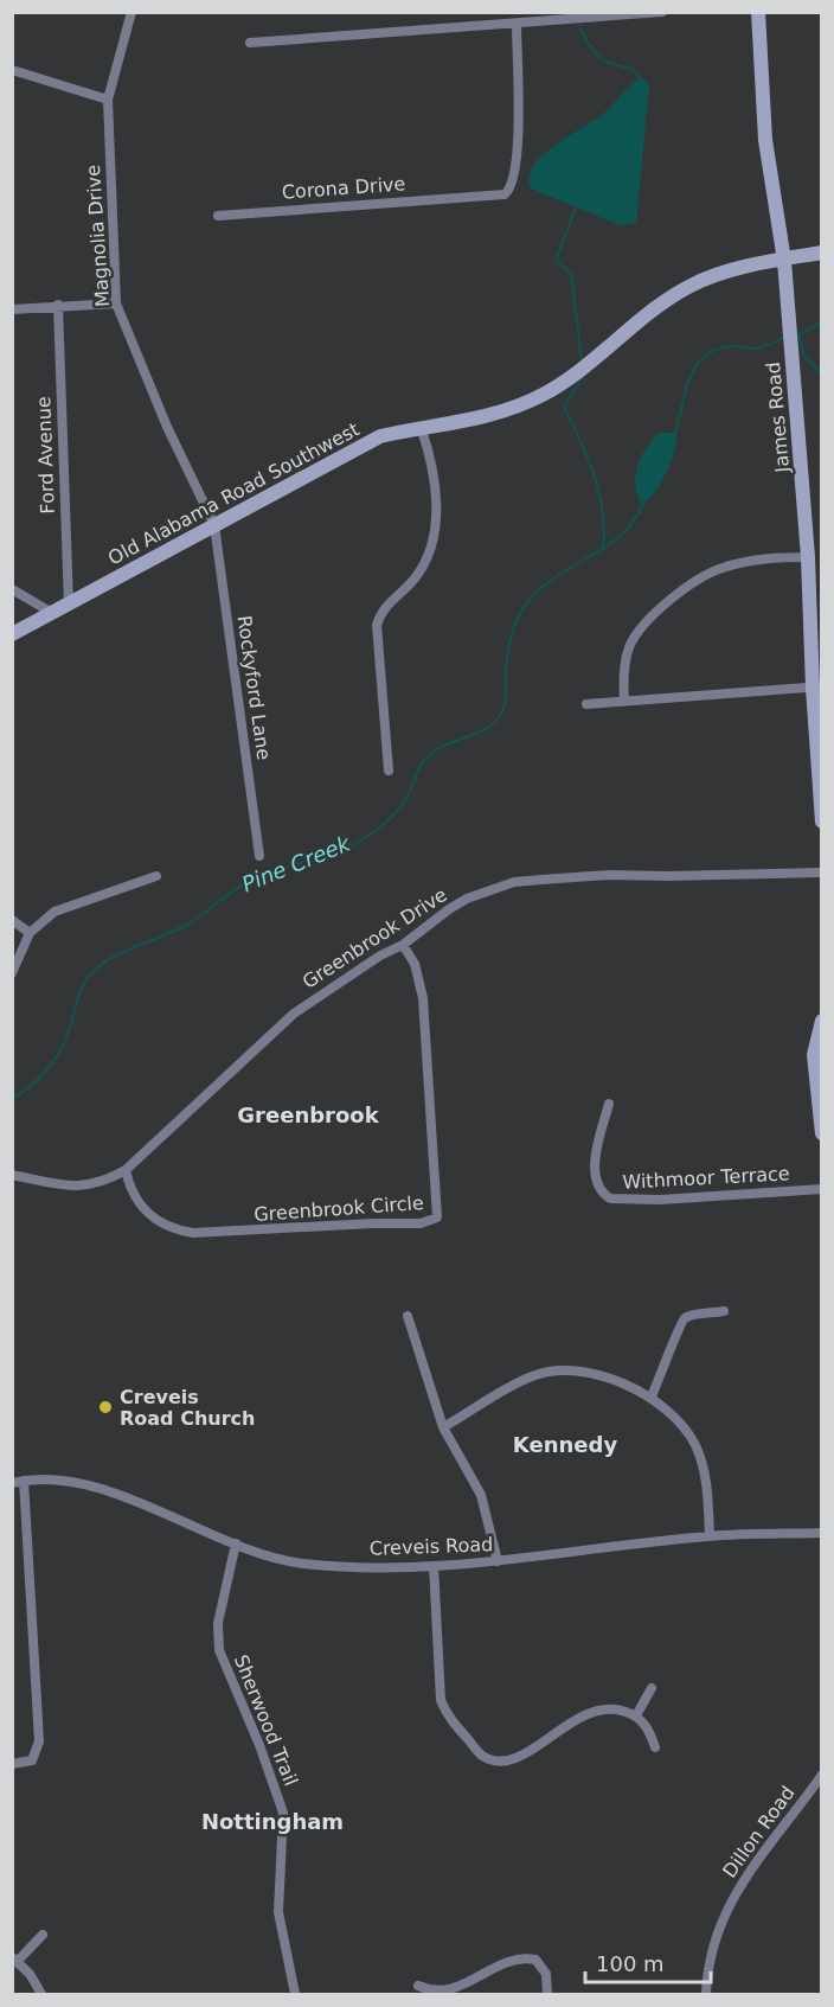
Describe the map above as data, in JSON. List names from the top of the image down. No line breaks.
{"streets":{"street":["Corona Drive","Magnolia Drive","James Road","Ford Avenue","Old Alabama Road Southwest","Rockyford Lane","Greenbrook Drive","Withmoor Terrace","Greenbrook Circle","Creveis Road","Sherwood Trail","Dillon Road"]},"crossings":[["Magnolia Drive","Old Alabama Road Southwest"],["Magnolia Drive","Rockyford Lane"],["James Road","Old Alabama Road Southwest"],["Ford Avenue","Old Alabama Road Southwest"],["Old Alabama Road Southwest","Rockyford Lane"],["Greenbrook Drive","Greenbrook Circle"],["Creveis Road","Sherwood Trail"]],"districts":["Greenbrook","Kennedy","Nottingham"],"water":["Pine Creek"],"places":["Creveis Road Church"],"scale_bar":"100 m"}
